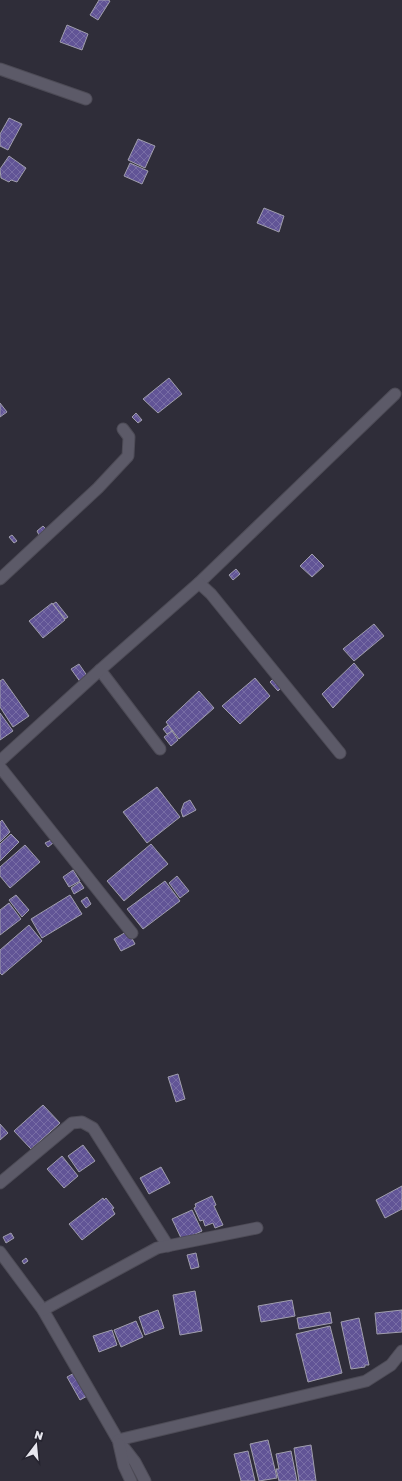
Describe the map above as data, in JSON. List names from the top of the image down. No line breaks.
{"north":"top"}
